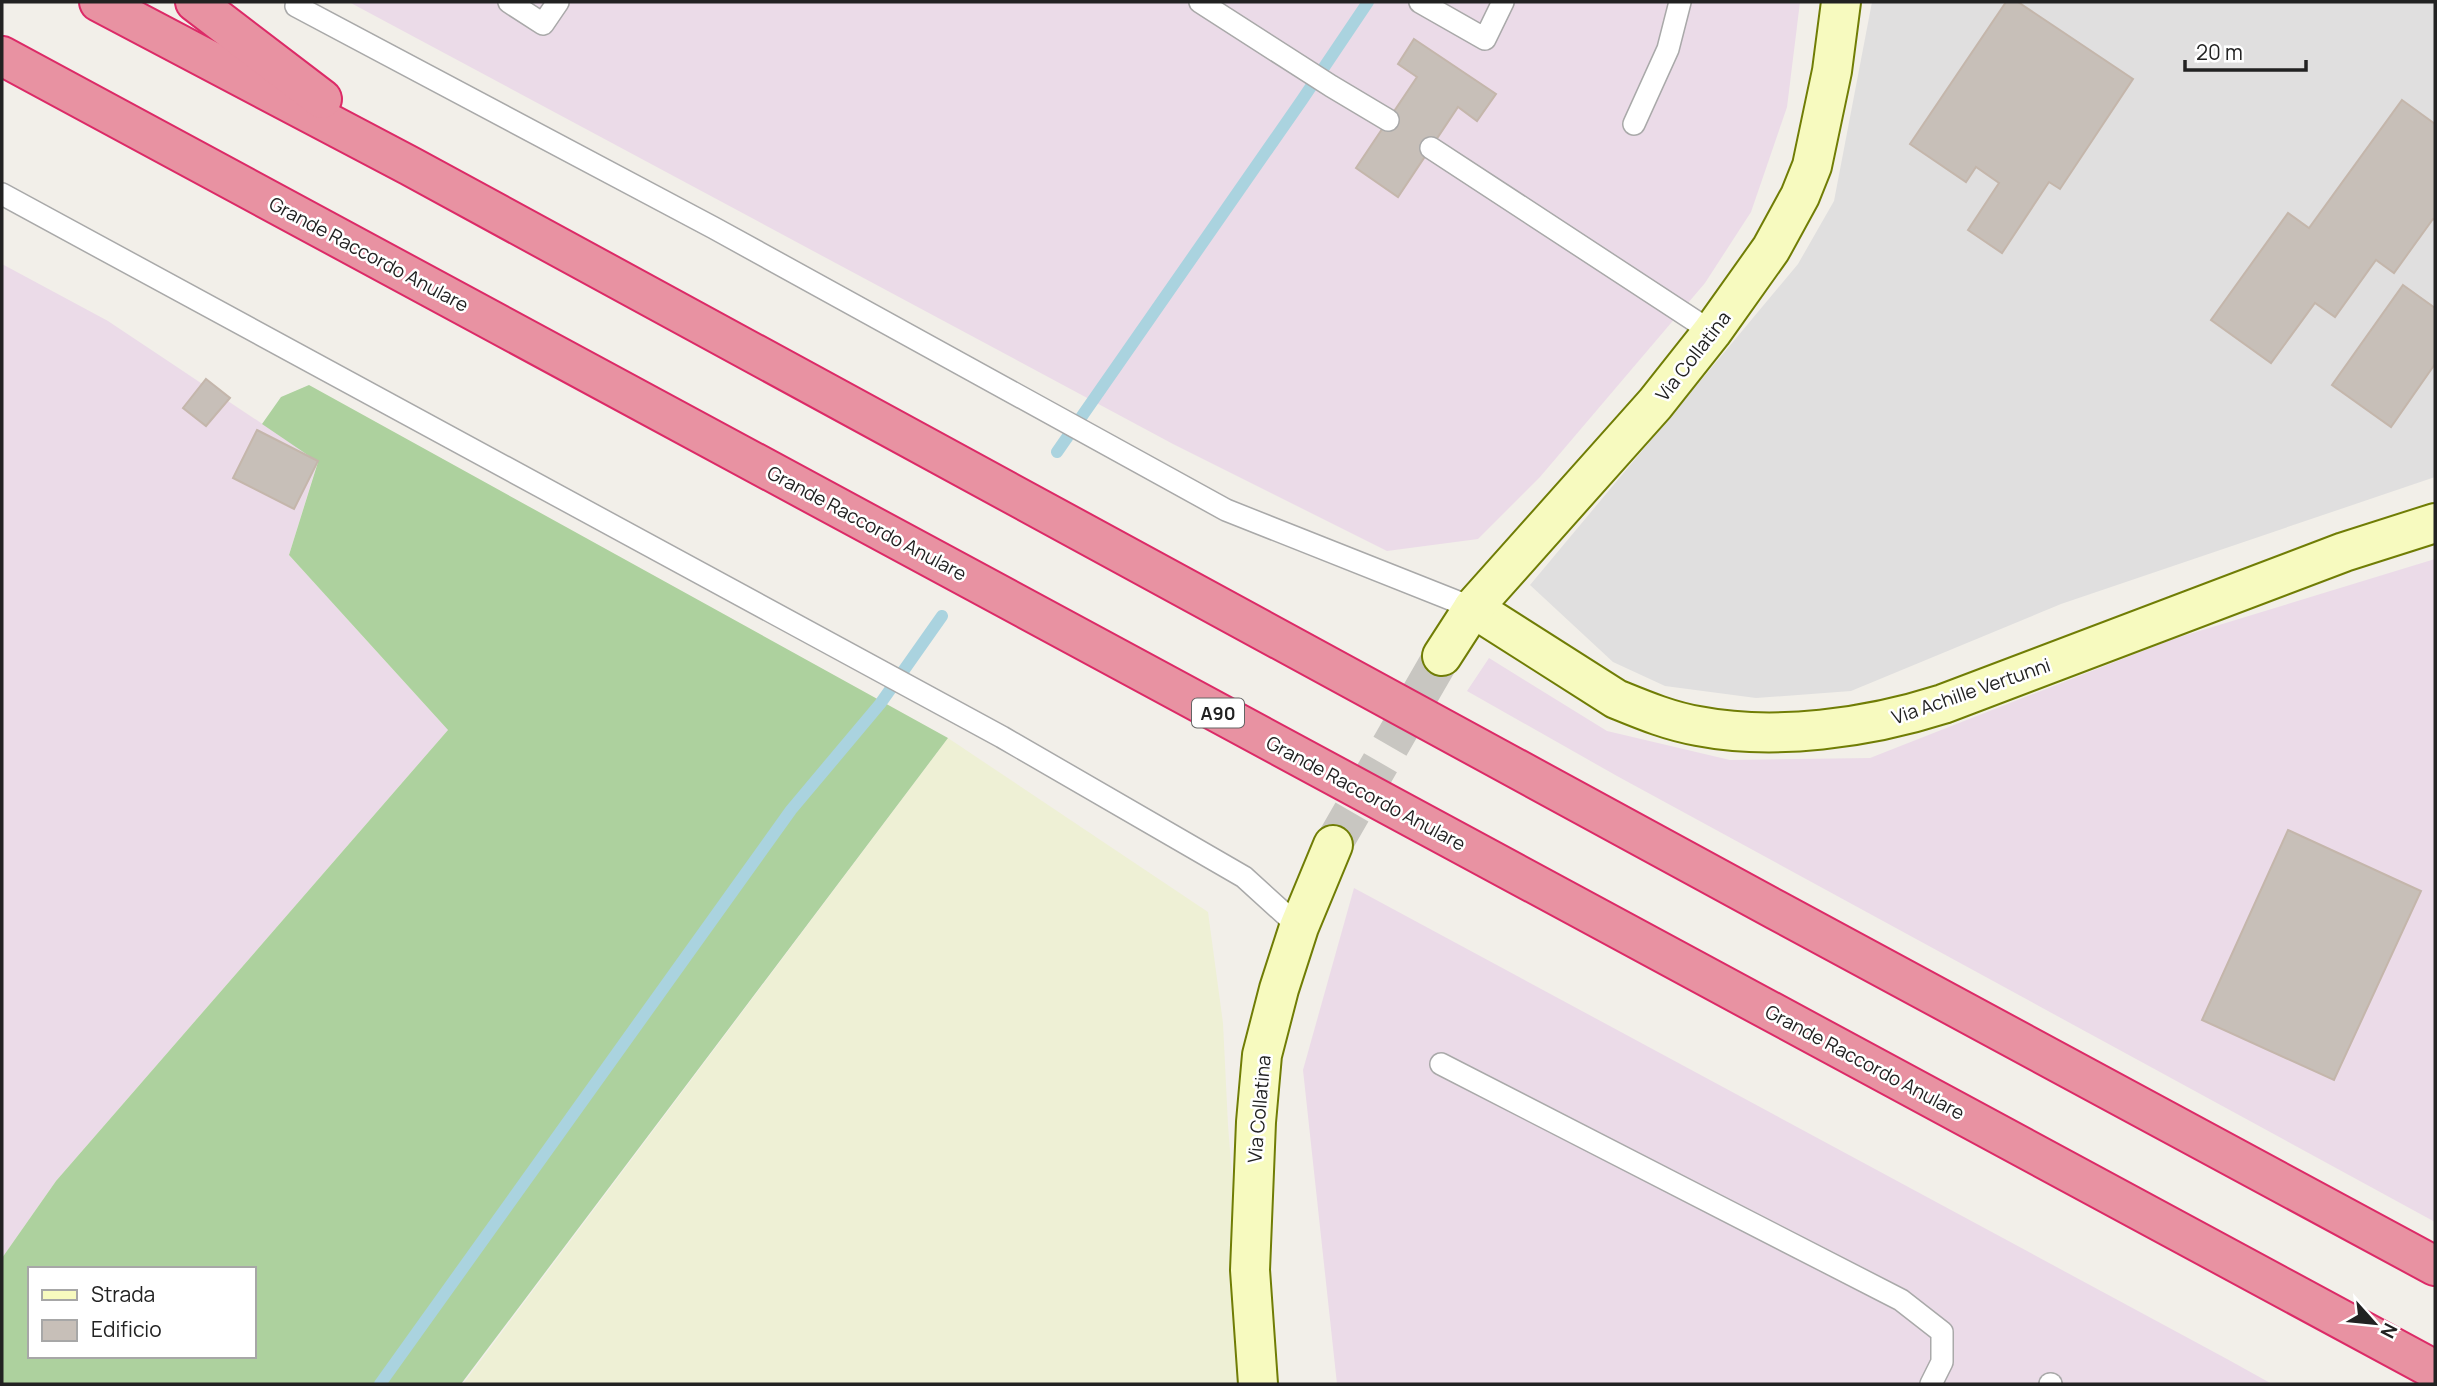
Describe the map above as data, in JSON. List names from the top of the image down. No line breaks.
{"streets":{"highway":["Grande Raccordo Anulare","A90"],"street":["Via Collatina","Via Achille Vertunni"]},"crossings":[["Via Collatina","Via Achille Vertunni"]],"legend":["Strada","Edificio"],"scale_bar":"20 m","north":"bottom right"}
